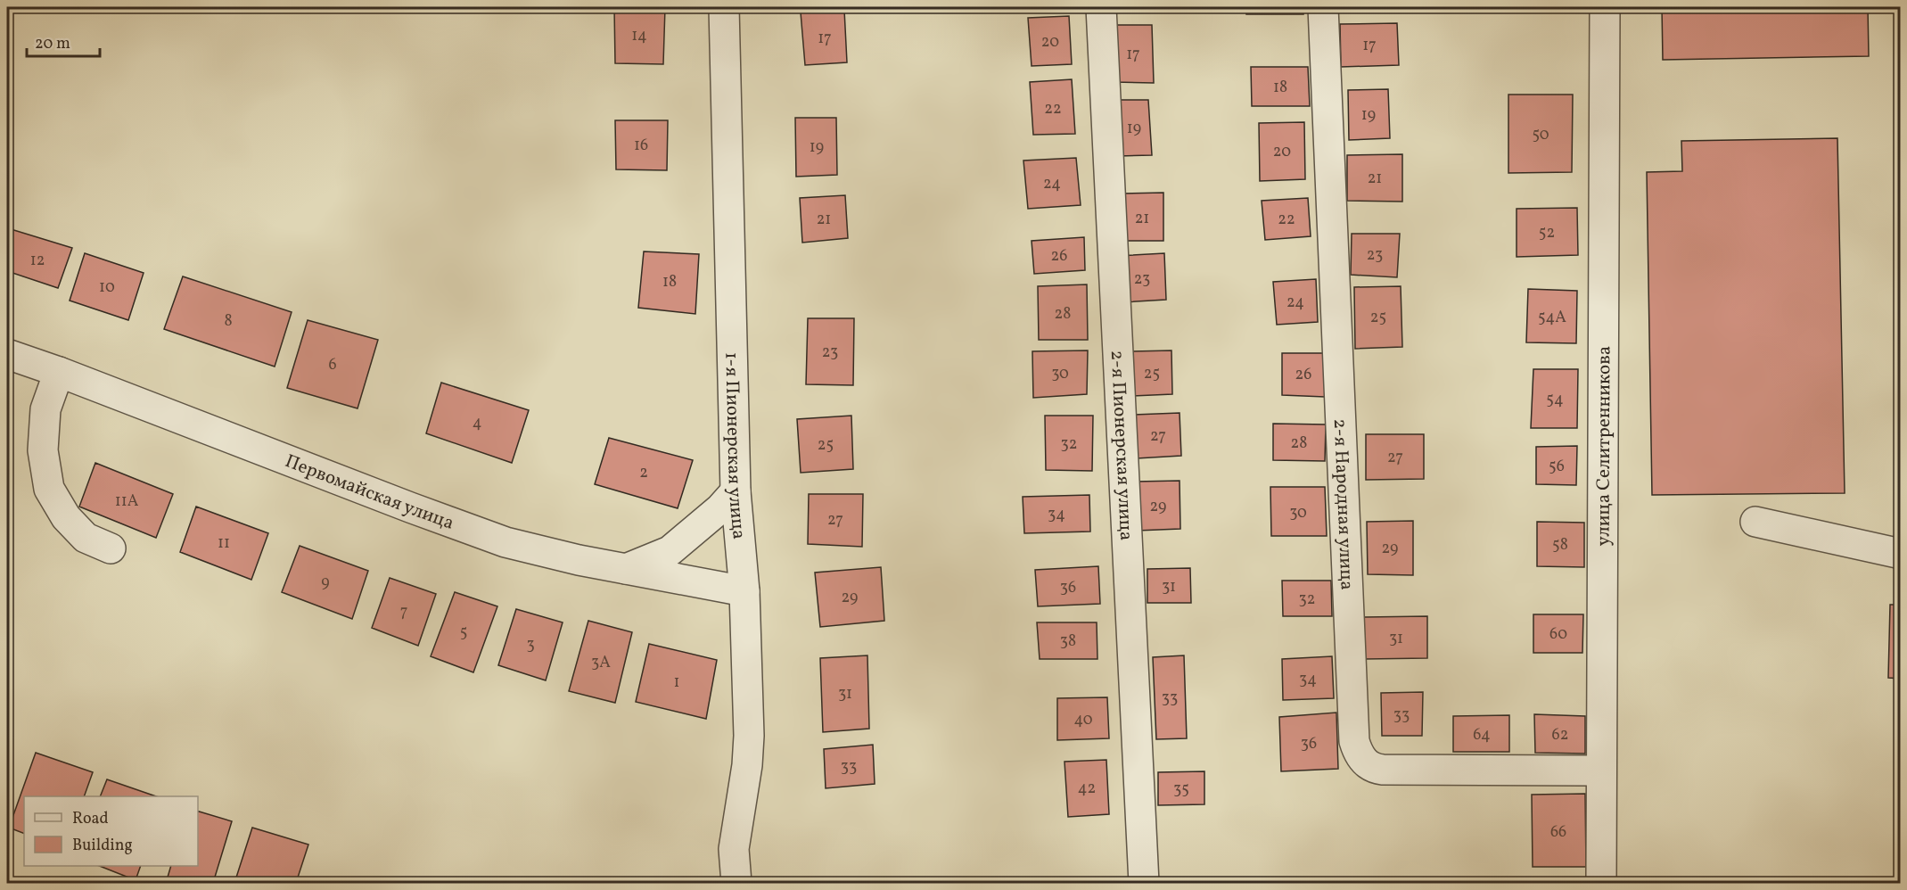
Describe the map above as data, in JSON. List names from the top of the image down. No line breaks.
{"streets":{"street":["2-я Пионерская улица","улица Селитренникова","1-я Пионерская улица","Первомайская улица","2-я Народная улица"]},"crossings":[["улица Селитренникова","2-я Народная улица"],["1-я Пионерская улица","Первомайская улица"]],"house_numbers":["14","17","20","17","17","18","22","19","19","50","16","19","20","21","24","21","21","22","52","23","26","12","23","18","10","24","28","25","54А","8","23","6","30","25","26","54","4","27","28","32","25","27","56","2","11А","29","30","34","27","11","58","29","9","31","36","29","32","7","5","60","31","38","3","3А","34","1","31","33","33","40","64","62","36","33","42","35","66"],"legend":["Road","Building"],"scale_bar":"20 m"}
